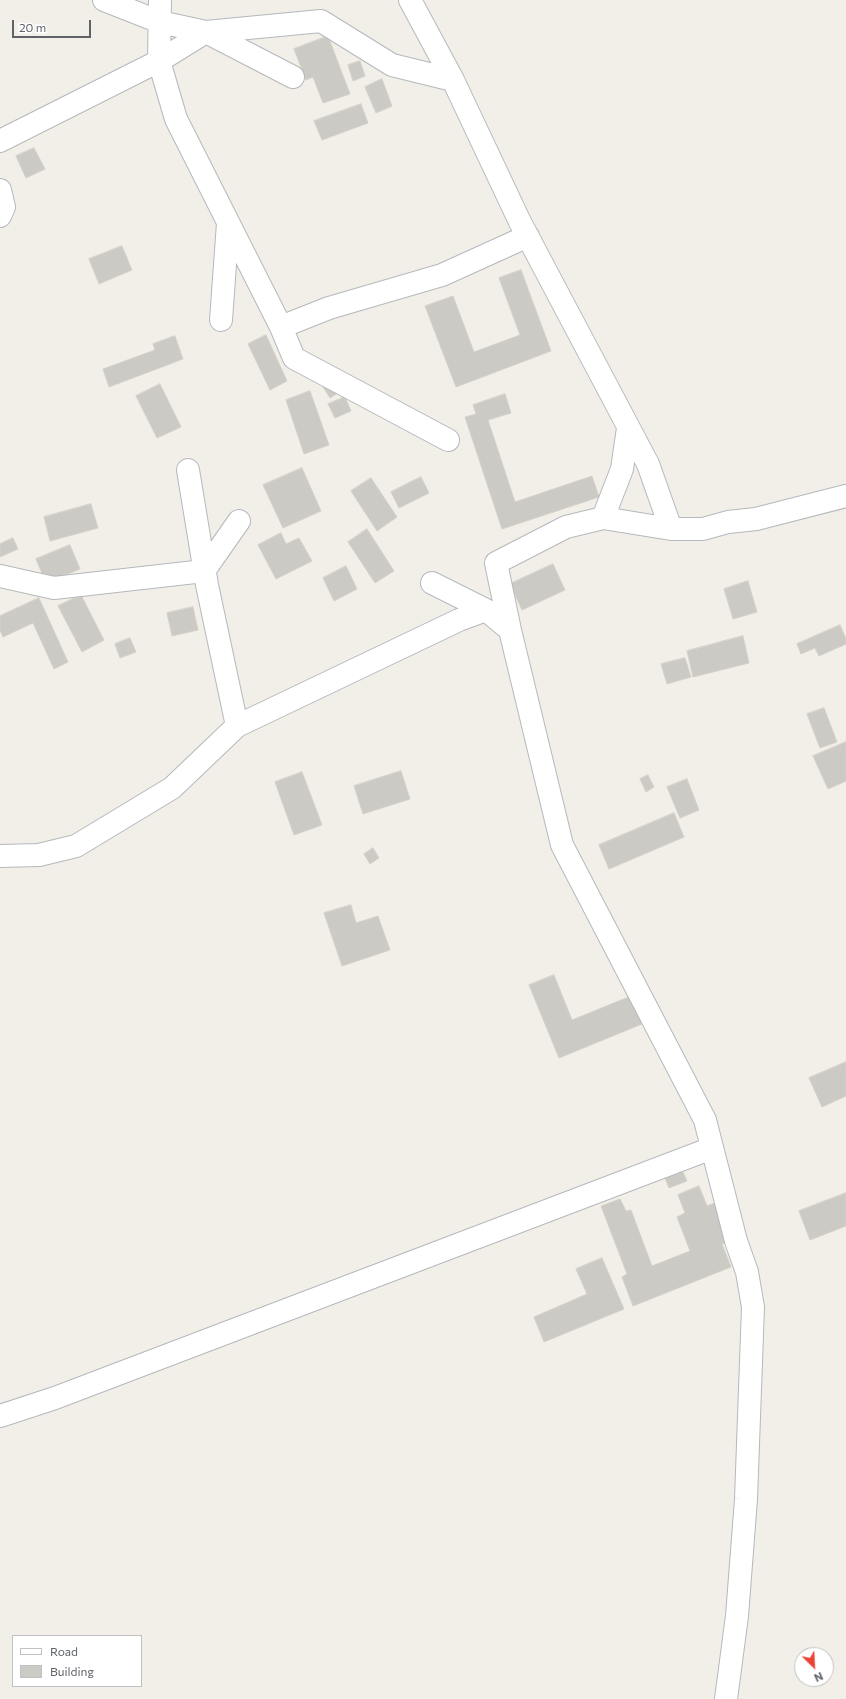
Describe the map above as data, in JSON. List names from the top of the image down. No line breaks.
{"legend":["Road","Building"],"scale_bar":"20 m","north":"bottom right"}
